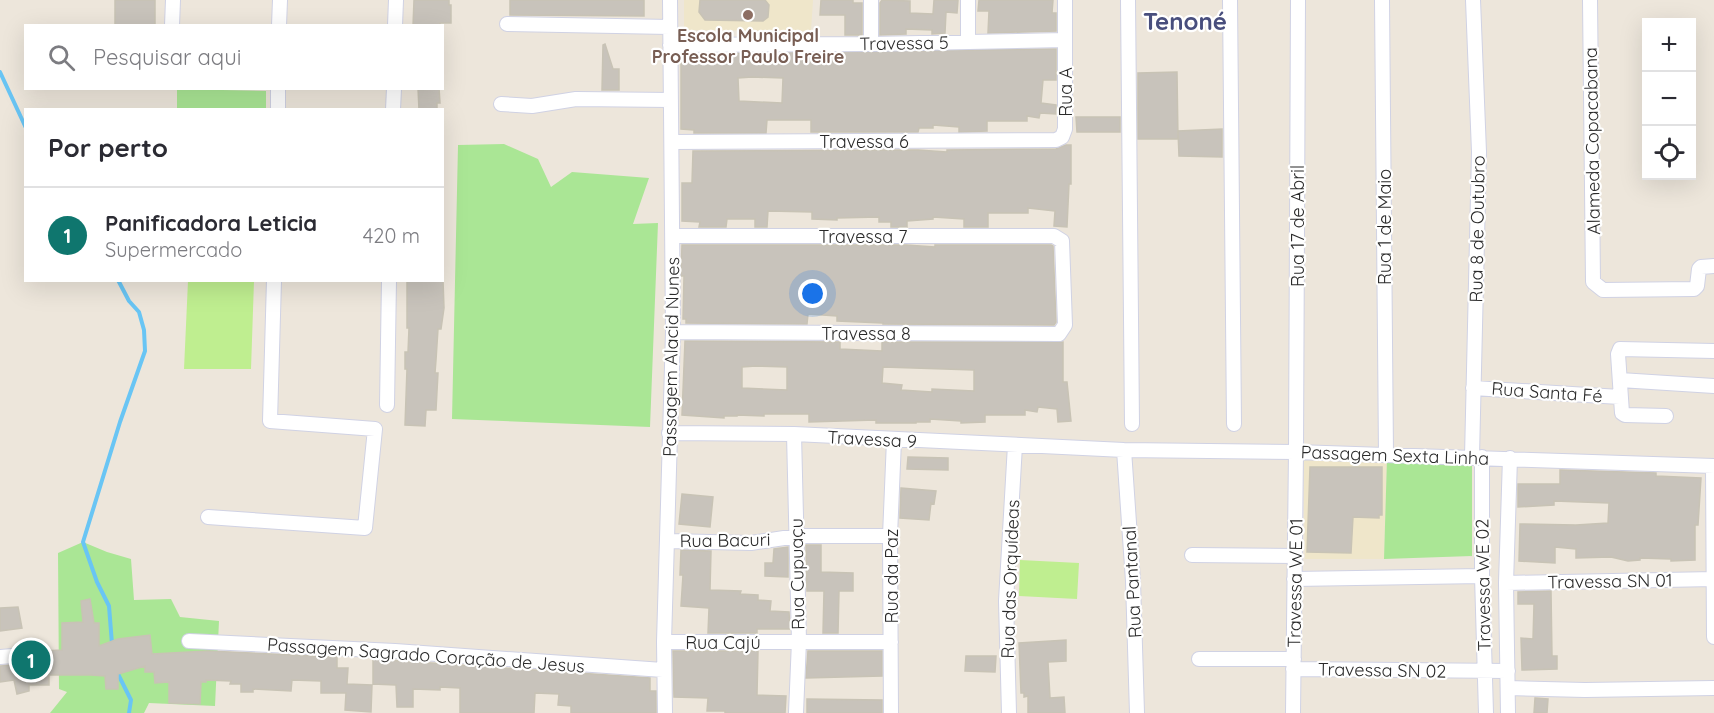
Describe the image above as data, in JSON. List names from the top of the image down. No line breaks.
{"streets":{"street":["Travessa 5","Rua A","Travessa 6","Alameda Copacabana","Rua 17 de Abril","Rua 1 de Maio","Rua 8 de Outubro","Travessa 7","Travessa 8","Passagem Alacid Nunes","Rua Santa Fé","Travessa 9","Passagem Sexta Linha","Rua Bacuri","Rua Cupuaçu","Rua da Paz","Rua das Orquídeas","Travessa SN 01","Rua Pantanal","Travessa WE 01","Travessa WE 02","Rua Cajú","Passagem Sagrado Coração de Jesus","Travessa SN 02"]},"crossings":[["Travessa 5","Rua A"],["Travessa 5","Passagem Alacid Nunes"],["Rua A","Travessa 6"],["Travessa 6","Passagem Alacid Nunes"],["Rua 17 de Abril","Passagem Sexta Linha"],["Rua 17 de Abril","Travessa WE 01"],["Rua 1 de Maio","Passagem Sexta Linha"],["Rua 8 de Outubro","Rua Santa Fé"],["Rua 8 de Outubro","Passagem Sexta Linha"],["Rua 8 de Outubro","Travessa WE 02"],["Travessa 7","Travessa 8"],["Travessa 7","Passagem Alacid Nunes"],["Travessa 8","Passagem Alacid Nunes"],["Passagem Alacid Nunes","Travessa 9"],["Passagem Alacid Nunes","Rua Bacuri"],["Passagem Alacid Nunes","Rua Cajú"],["Passagem Alacid Nunes","Passagem Sagrado Coração de Jesus"],["Travessa 9","Passagem Sexta Linha"],["Travessa 9","Rua Cupuaçu"],["Travessa 9","Rua da Paz"],["Travessa 9","Rua das Orquídeas"],["Passagem Sexta Linha","Rua Pantanal"],["Passagem Sexta Linha","Travessa WE 01"],["Passagem Sexta Linha","Travessa WE 02"],["Rua Bacuri","Rua Cupuaçu"],["Rua Bacuri","Rua da Paz"],["Rua Cupuaçu","Rua Cajú"],["Rua da Paz","Rua Cajú"],["Travessa SN 01","Travessa WE 02"],["Travessa WE 01","Travessa SN 02"],["Travessa WE 02","Travessa SN 02"]],"districts":["Tenoné"],"places":["Escola Municipal Professor Paulo Freire"],"page":{"map_buttons":["+","−"],"search":"Pesquisar aqui","heading":"Por perto","list":[{"mark":"1","name":"Panificadora Leticia","note":"Supermercado","value":"420 m"}],"pins":"1"}}
